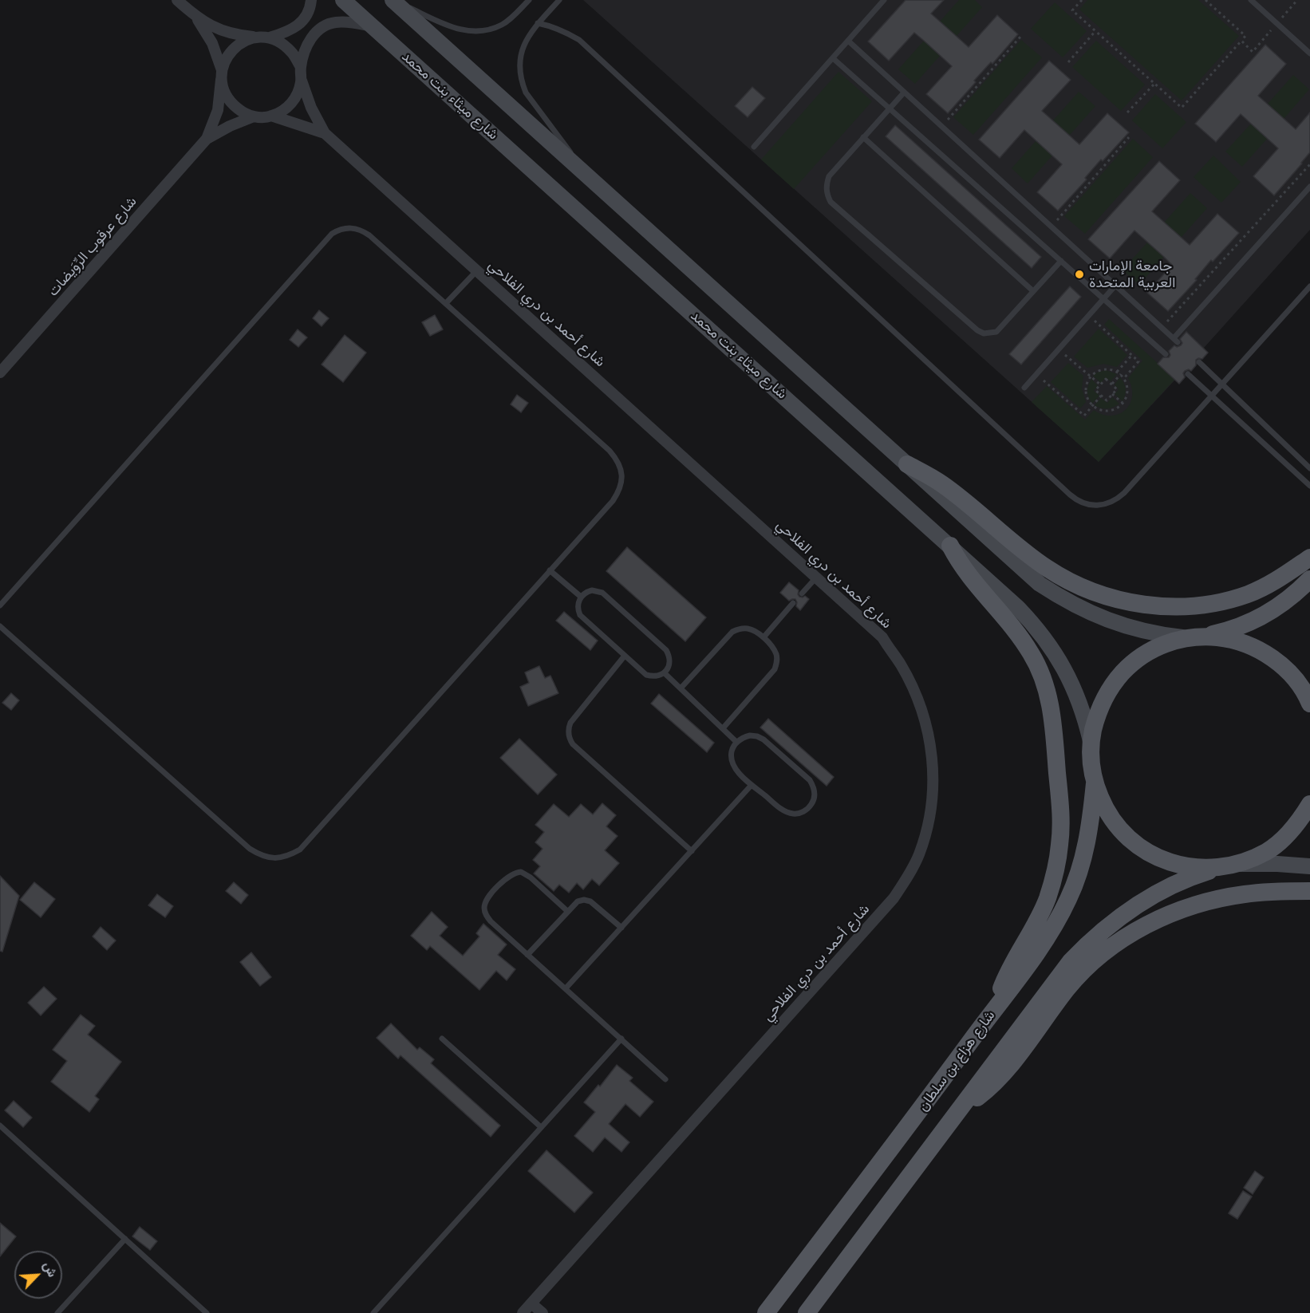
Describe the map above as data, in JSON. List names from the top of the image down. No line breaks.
{"streets":{"main road":["شارع ميثاء بنت محمد","شارع هزاع بن سلطان"],"street":["شارع عرقوب الرِّوَيضات","شارع أحمد بن دري الفلاحي"]},"crossings":[["شارع عرقوب الرِّوَيضات","شارع أحمد بن دري الفلاحي"]],"places":["جامعة الإمارات العربية المتحدة"],"north":"top right"}
